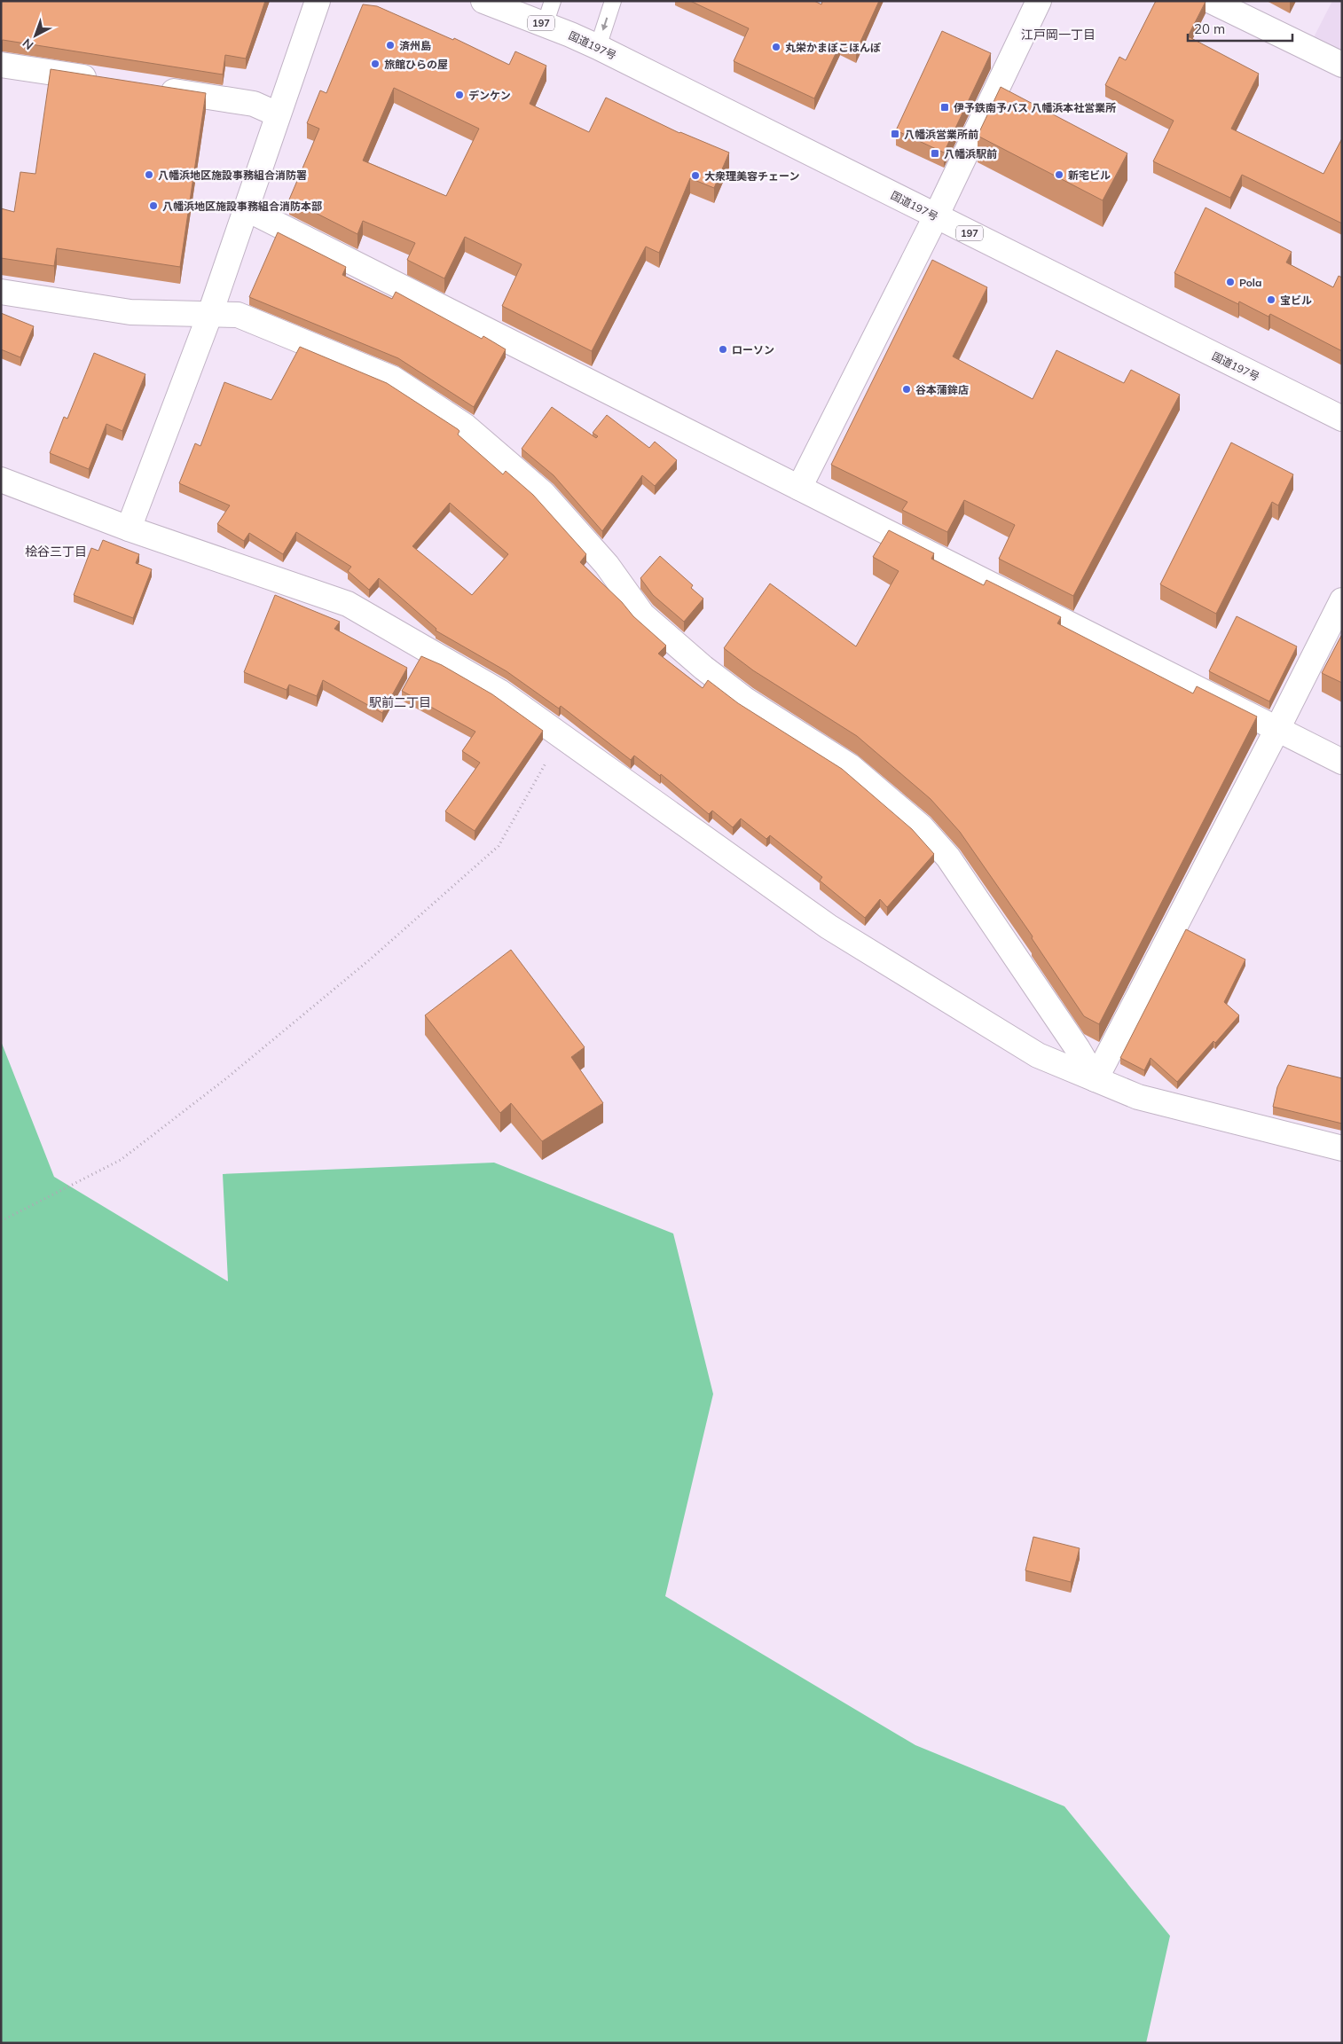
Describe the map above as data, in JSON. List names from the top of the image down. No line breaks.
{"streets":{"main road":["197","国道197号"]},"districts":["江戸岡一丁目","桧谷三丁目","駅前二丁目"],"places":{"other":["済州島","丸栄かまぼこほんぽ","旅館ひらの屋","デンケン","八幡浜地区施設事務組合消防署","新宅ビル","大衆理美容チェーン","八幡浜地区施設事務組合消防本部","Pola","宝ビル","ローソン","谷本蒲鉾店"],"transit":["伊予鉄南予バス 八幡浜本社営業所","八幡浜営業所前","八幡浜駅前"]},"scale_bar":"20 m","north":"bottom left"}
